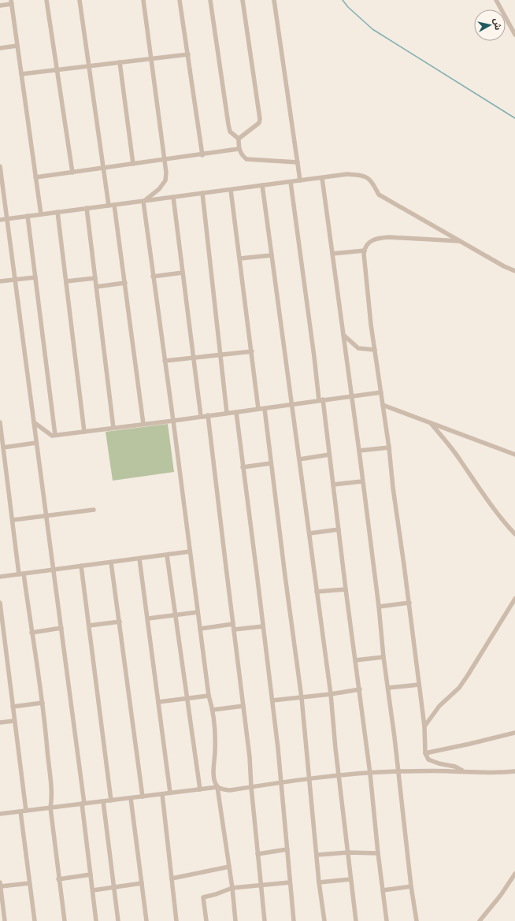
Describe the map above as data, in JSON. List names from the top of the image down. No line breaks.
{"north":"right"}
